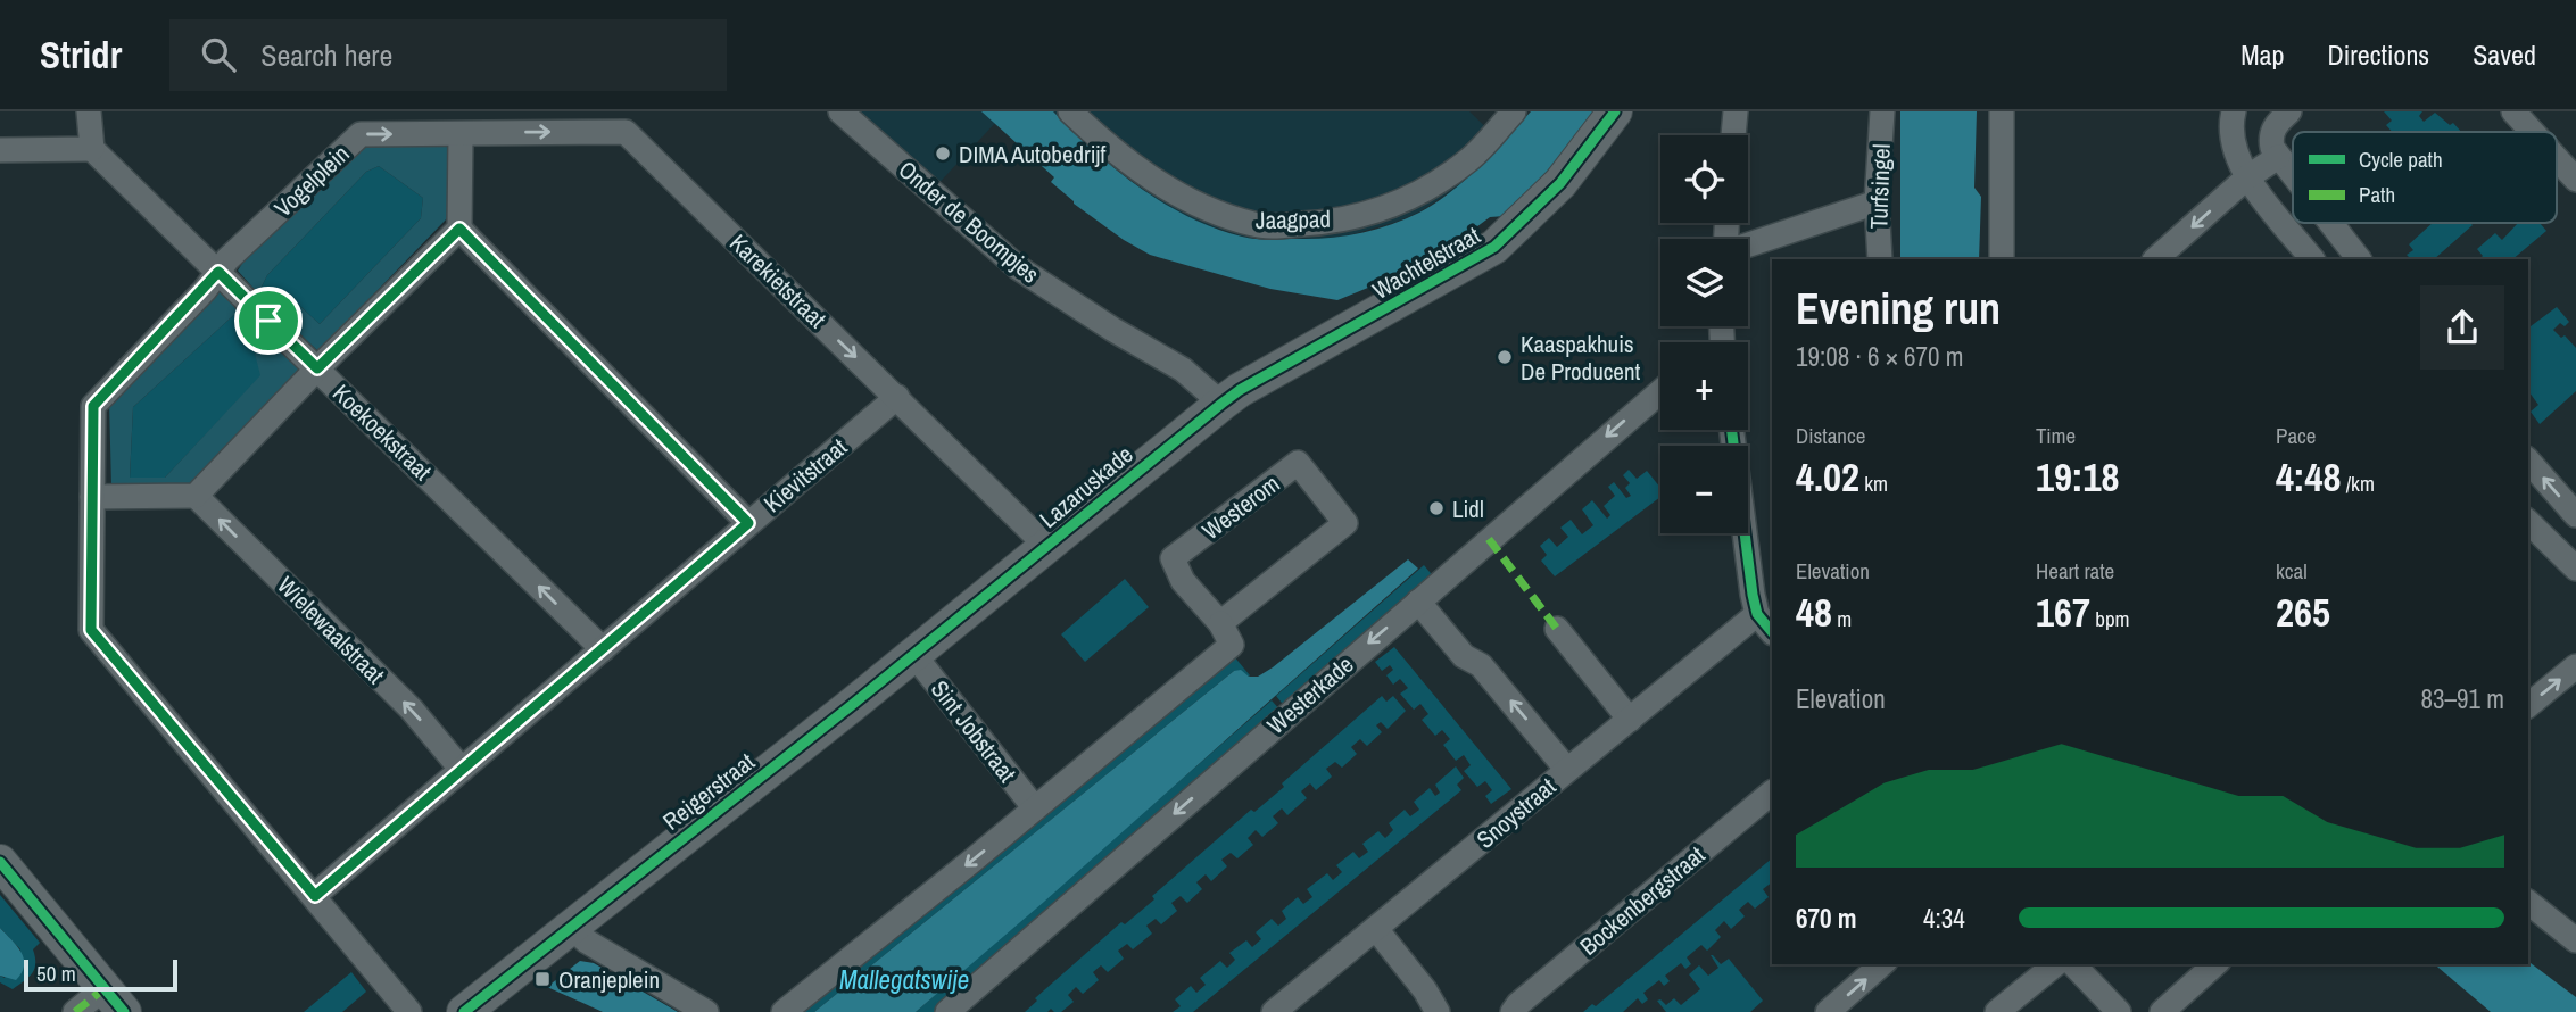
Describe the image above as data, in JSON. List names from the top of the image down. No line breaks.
{"streets":{"main road":["Wachtelstraat","Lazaruskade","Reigerstraat"],"street":["Vogelplein","Turfsingel","Jaagpad","Onder de Boompjes","Karekietstraat","Koekoekstraat","Kievitstraat","Westerom","Wielewaalstraat","Westerkade","Sint Jobstraat","Snoystraat","Bockenbergstraat"]},"crossings":[["Vogelplein","Karekietstraat"],["Vogelplein","Koekoekstraat"],["Vogelplein","Kievitstraat"],["Onder de Boompjes","Wachtelstraat"],["Onder de Boompjes","Lazaruskade"],["Wachtelstraat","Lazaruskade"],["Karekietstraat","Kievitstraat"],["Karekietstraat","Lazaruskade"],["Koekoekstraat","Kievitstraat"],["Kievitstraat","Wielewaalstraat"],["Lazaruskade","Reigerstraat"],["Westerom","Sint Jobstraat"],["Sint Jobstraat","Reigerstraat"]],"one_way":["Wielewaalstraat","Westerkade"],"water":["Mallegatswije"],"places":{"other":["DIMA Autobedrijf","Kaaspakhuis De Producent","Lidl"],"transit":["Oranjeplein"]},"legend":["Cycle path","Path"],"scale_bar":"50 m","page":{"header":"Stridr","search":"Search here","nav":["Map","Directions","Saved"],"map_buttons":["+","−"],"heading":["Evening run","19:08 · 6 × 670 m"],"stats":[["Distance","4.02 km"],["Time","19:18"],["Pace","4:48 /km"],["Elevation","48 m"],["Heart rate","167 bpm"],["kcal","265"]],"chart":["Elevation","83–91 m"],"list":[{"name":"670 m","note":"4:34"}],"scale":"50 m"}}
